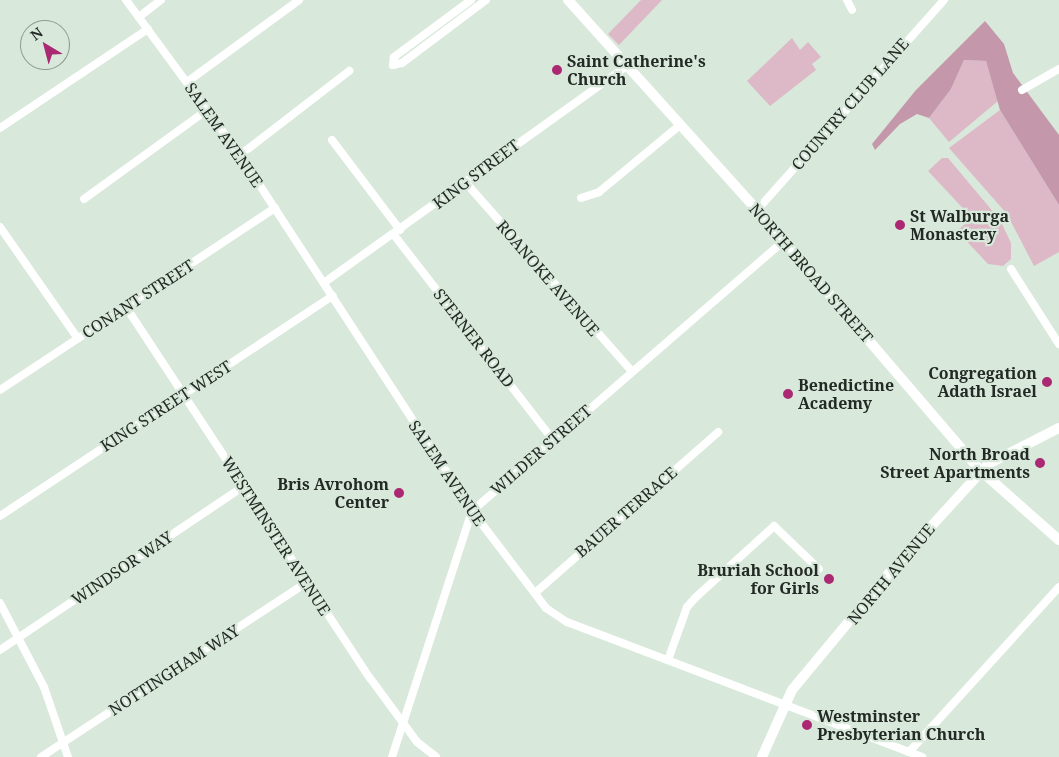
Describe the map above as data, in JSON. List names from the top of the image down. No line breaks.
{"streets":{"main road":["NORTH BROAD STREET","NORTH AVENUE"],"street":["COUNTRY CLUB LANE","SALEM AVENUE","KING STREET","ROANOKE AVENUE","CONANT STREET","STERNER ROAD","KING STREET WEST","WILDER STREET","BAUER TERRACE","WESTMINSTER AVENUE","WINDSOR WAY","NOTTINGHAM WAY"]},"crossings":[["COUNTRY CLUB LANE","NORTH BROAD STREET"],["SALEM AVENUE","KING STREET"],["SALEM AVENUE","CONANT STREET"],["SALEM AVENUE","KING STREET WEST"],["SALEM AVENUE","WILDER STREET"],["SALEM AVENUE","BAUER TERRACE"],["SALEM AVENUE","NORTH AVENUE"],["KING STREET","NORTH BROAD STREET"],["KING STREET","ROANOKE AVENUE"],["KING STREET","STERNER ROAD"],["NORTH BROAD STREET","WILDER STREET"],["NORTH BROAD STREET","NORTH AVENUE"],["ROANOKE AVENUE","WILDER STREET"],["CONANT STREET","WESTMINSTER AVENUE"],["STERNER ROAD","WILDER STREET"],["KING STREET WEST","WESTMINSTER AVENUE"],["WESTMINSTER AVENUE","WINDSOR WAY"],["WESTMINSTER AVENUE","NOTTINGHAM WAY"]],"places":["Saint Catherine's Church","St Walburga Monastery","Congregation Adath Israel","Benedictine Academy","North Broad Street Apartments","Bris Avrohom Center","Bruriah School for Girls","Westminster Presbyterian Church"],"north":"top left"}
